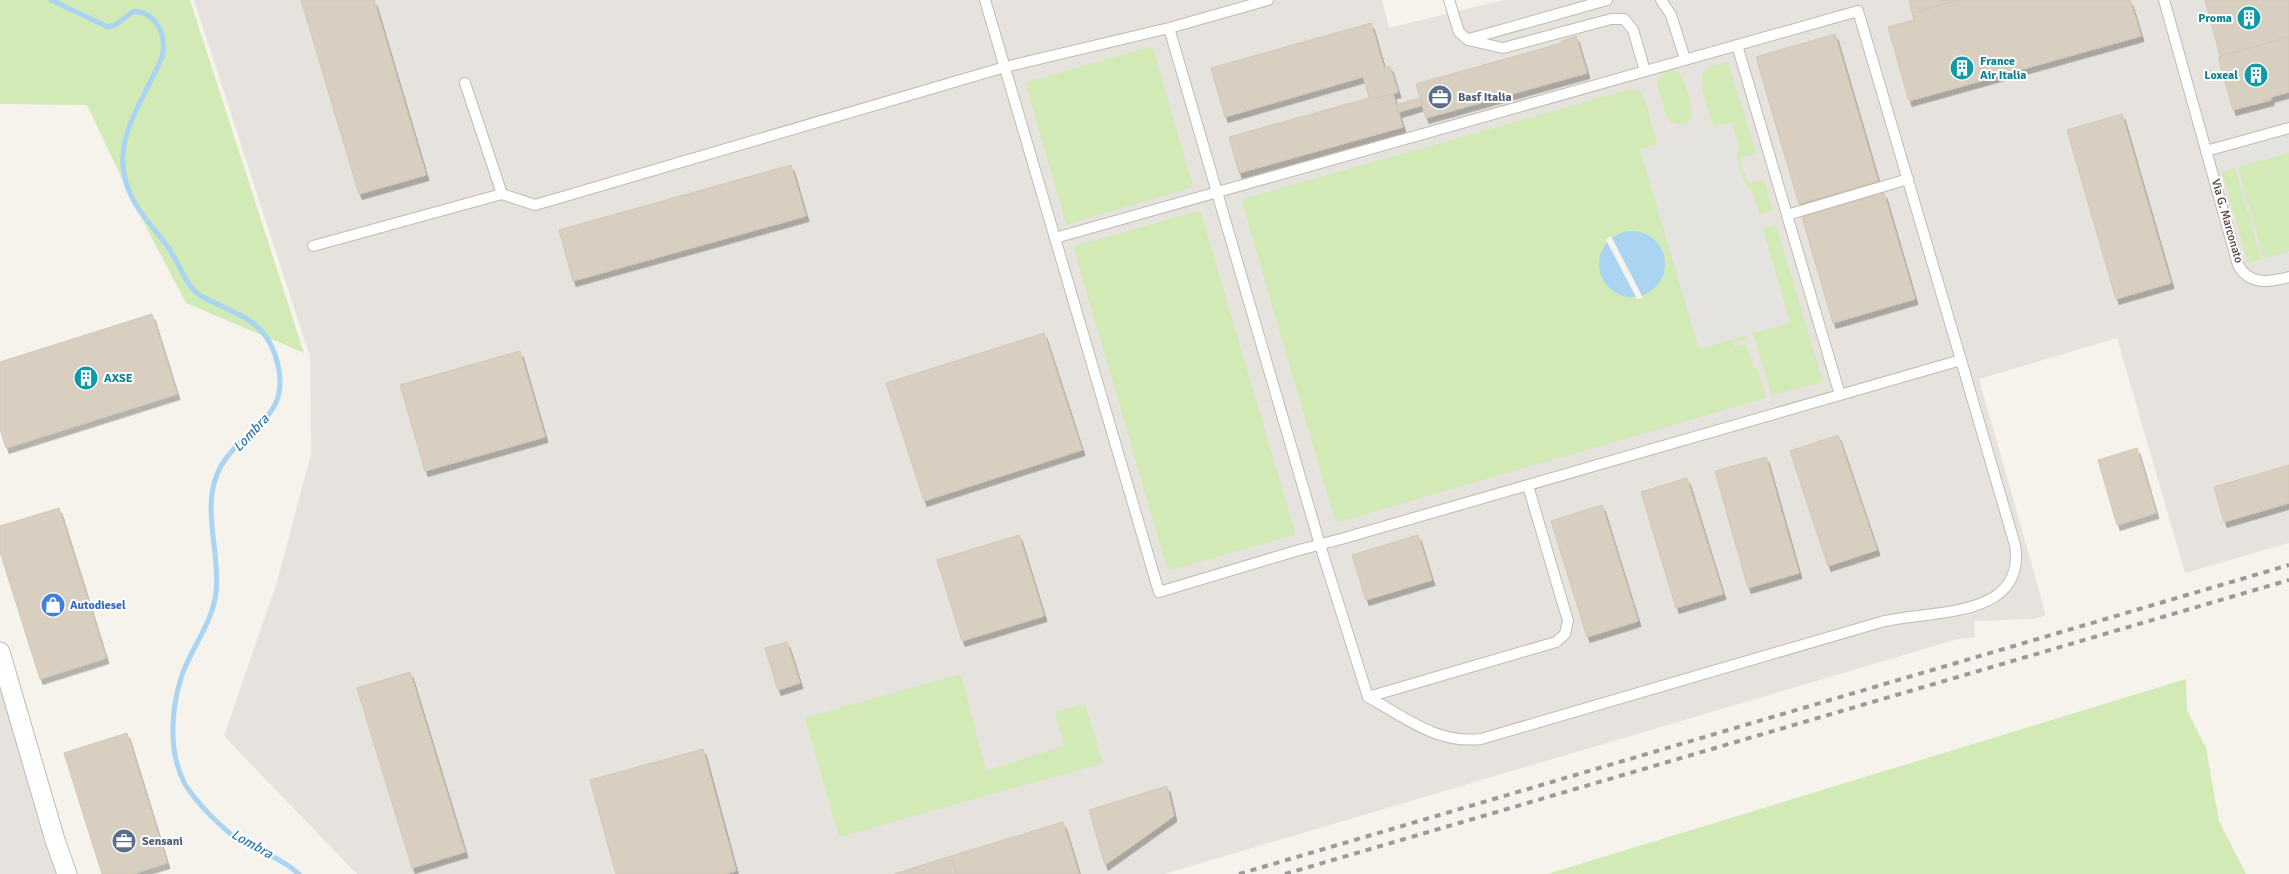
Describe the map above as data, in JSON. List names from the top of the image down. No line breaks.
{"streets":{"lane":["Via G. Marconato"]},"water":["Lombra"],"places":{"building":["Proma","France Air Italia","Loxeal","AXSE"],"office":["Basf Italia","Sensani"],"shop":["Autodiesel"]}}
